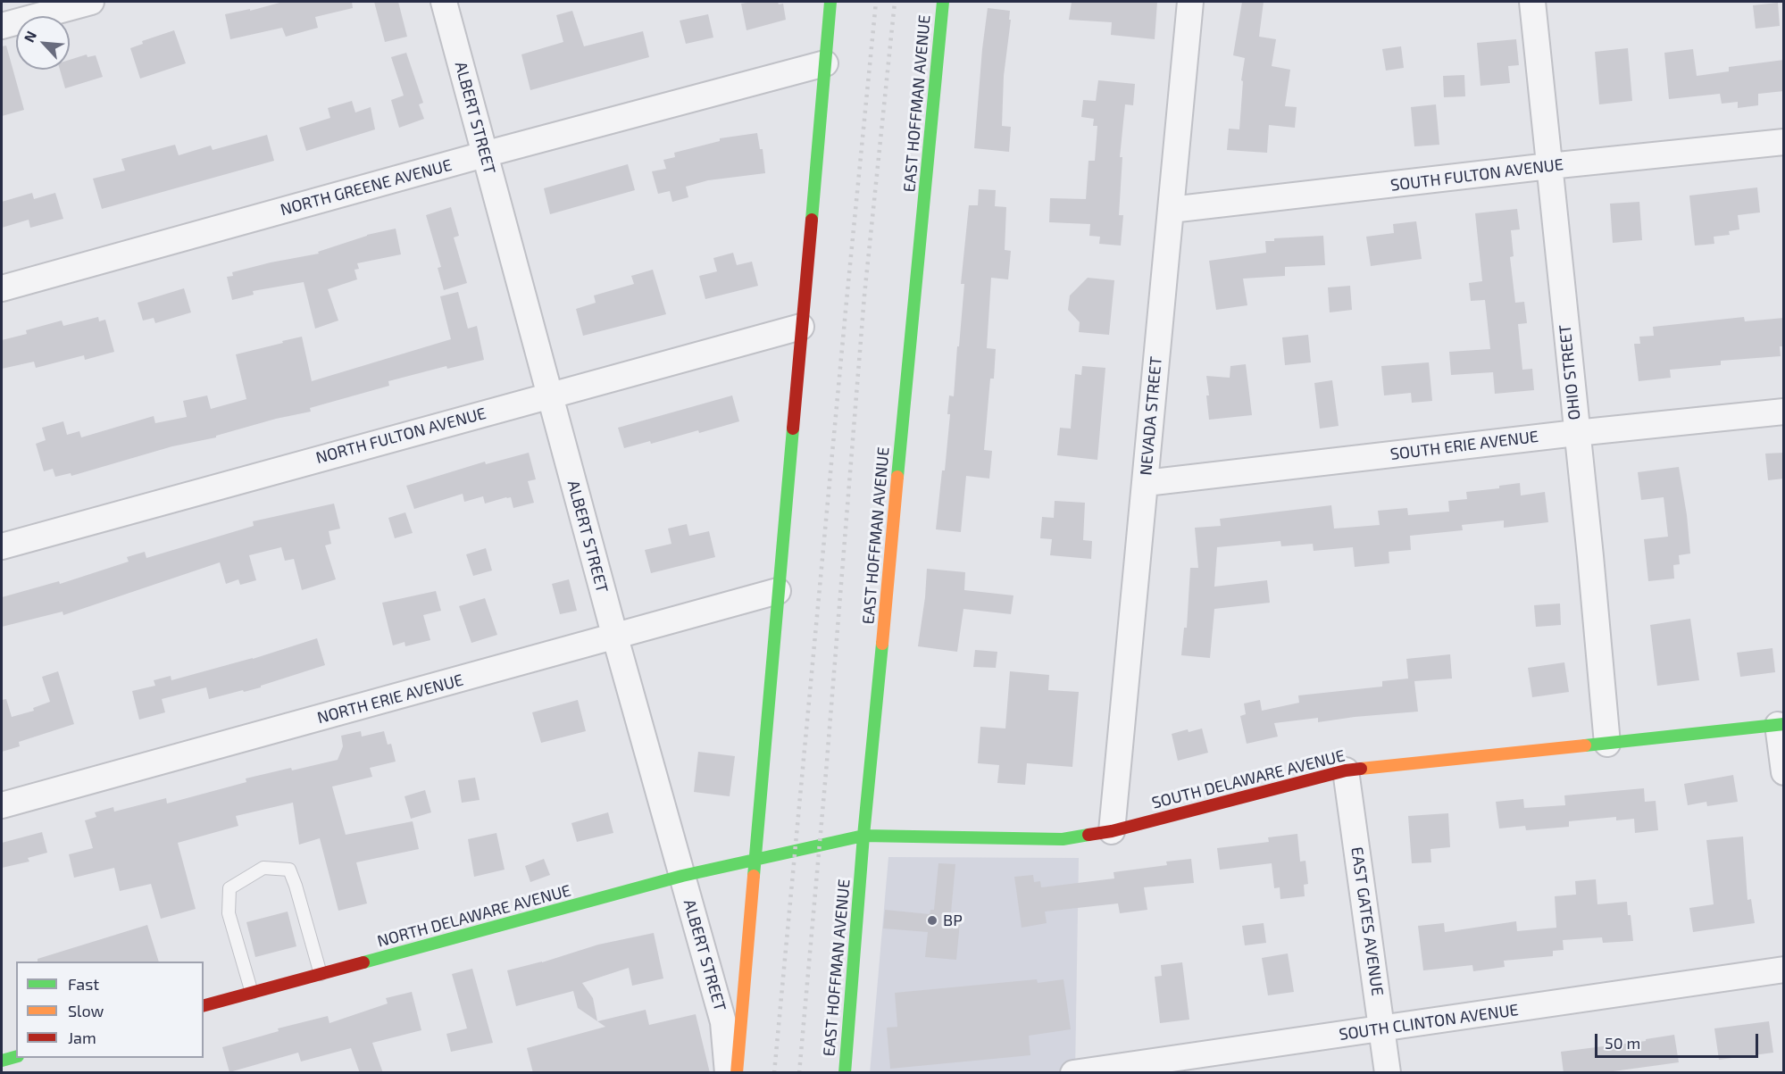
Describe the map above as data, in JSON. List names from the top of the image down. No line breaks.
{"streets":{"street":["EAST HOFFMAN AVENUE","ALBERT STREET","SOUTH FULTON AVENUE","NORTH GREENE AVENUE","OHIO STREET","NEVADA STREET","NORTH FULTON AVENUE","SOUTH ERIE AVENUE","NORTH ERIE AVENUE","SOUTH DELAWARE AVENUE","NORTH DELAWARE AVENUE","EAST GATES AVENUE","SOUTH CLINTON AVENUE"]},"crossings":[["EAST HOFFMAN AVENUE","SOUTH DELAWARE AVENUE"],["ALBERT STREET","NORTH GREENE AVENUE"],["ALBERT STREET","NORTH FULTON AVENUE"],["ALBERT STREET","NORTH ERIE AVENUE"],["ALBERT STREET","NORTH DELAWARE AVENUE"],["SOUTH FULTON AVENUE","OHIO STREET"],["SOUTH FULTON AVENUE","NEVADA STREET"],["OHIO STREET","SOUTH ERIE AVENUE"],["OHIO STREET","SOUTH DELAWARE AVENUE"],["NEVADA STREET","SOUTH ERIE AVENUE"],["NEVADA STREET","SOUTH DELAWARE AVENUE"],["SOUTH DELAWARE AVENUE","NORTH DELAWARE AVENUE"],["SOUTH DELAWARE AVENUE","EAST GATES AVENUE"],["EAST GATES AVENUE","SOUTH CLINTON AVENUE"]],"places":["BP"],"legend":["Fast","Slow","Jam"],"scale_bar":"50 m","north":"top left"}
